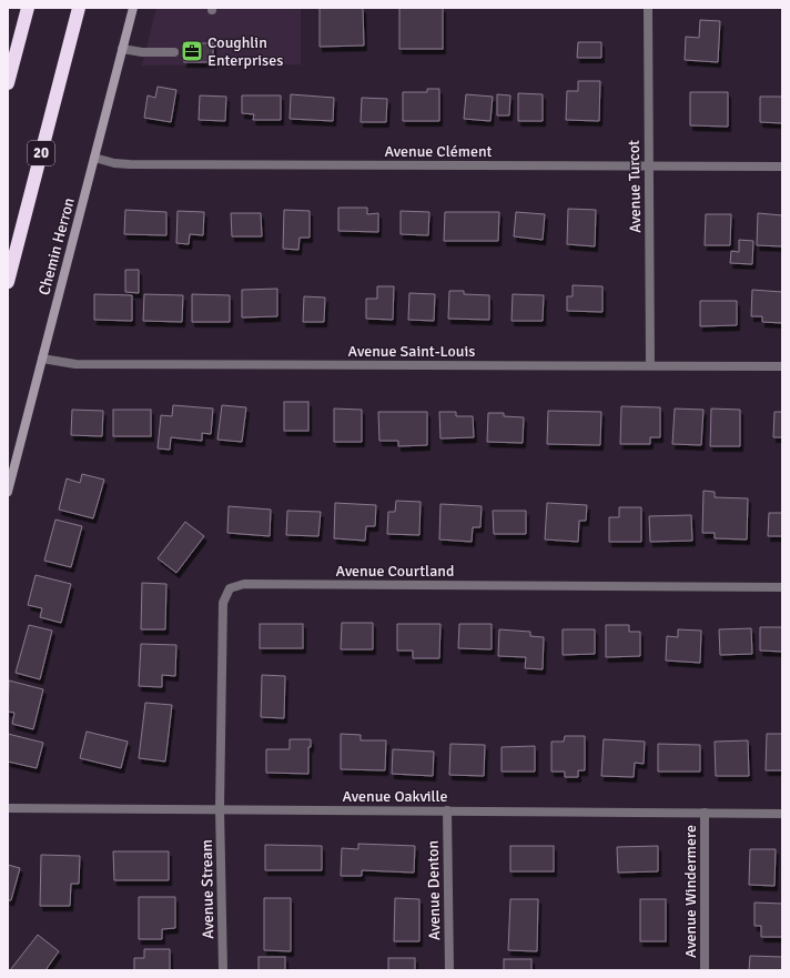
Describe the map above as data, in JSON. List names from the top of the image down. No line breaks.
{"streets":{"highway":["20"],"main road":["Chemin Herron"],"street":["Avenue Clément","Avenue Turcot","Avenue Saint-Louis","Avenue Courtland","Avenue Oakville","Avenue Stream","Avenue Denton","Avenue Windermere"]},"crossings":[["Avenue Clément","Avenue Turcot"],["Avenue Clément","Chemin Herron"],["Avenue Turcot","Avenue Saint-Louis"],["Chemin Herron","Avenue Saint-Louis"],["Avenue Courtland","Avenue Oakville"],["Avenue Courtland","Avenue Stream"],["Avenue Oakville","Avenue Stream"],["Avenue Oakville","Avenue Denton"],["Avenue Oakville","Avenue Windermere"]],"places":{"office":["Coughlin Enterprises"]}}
